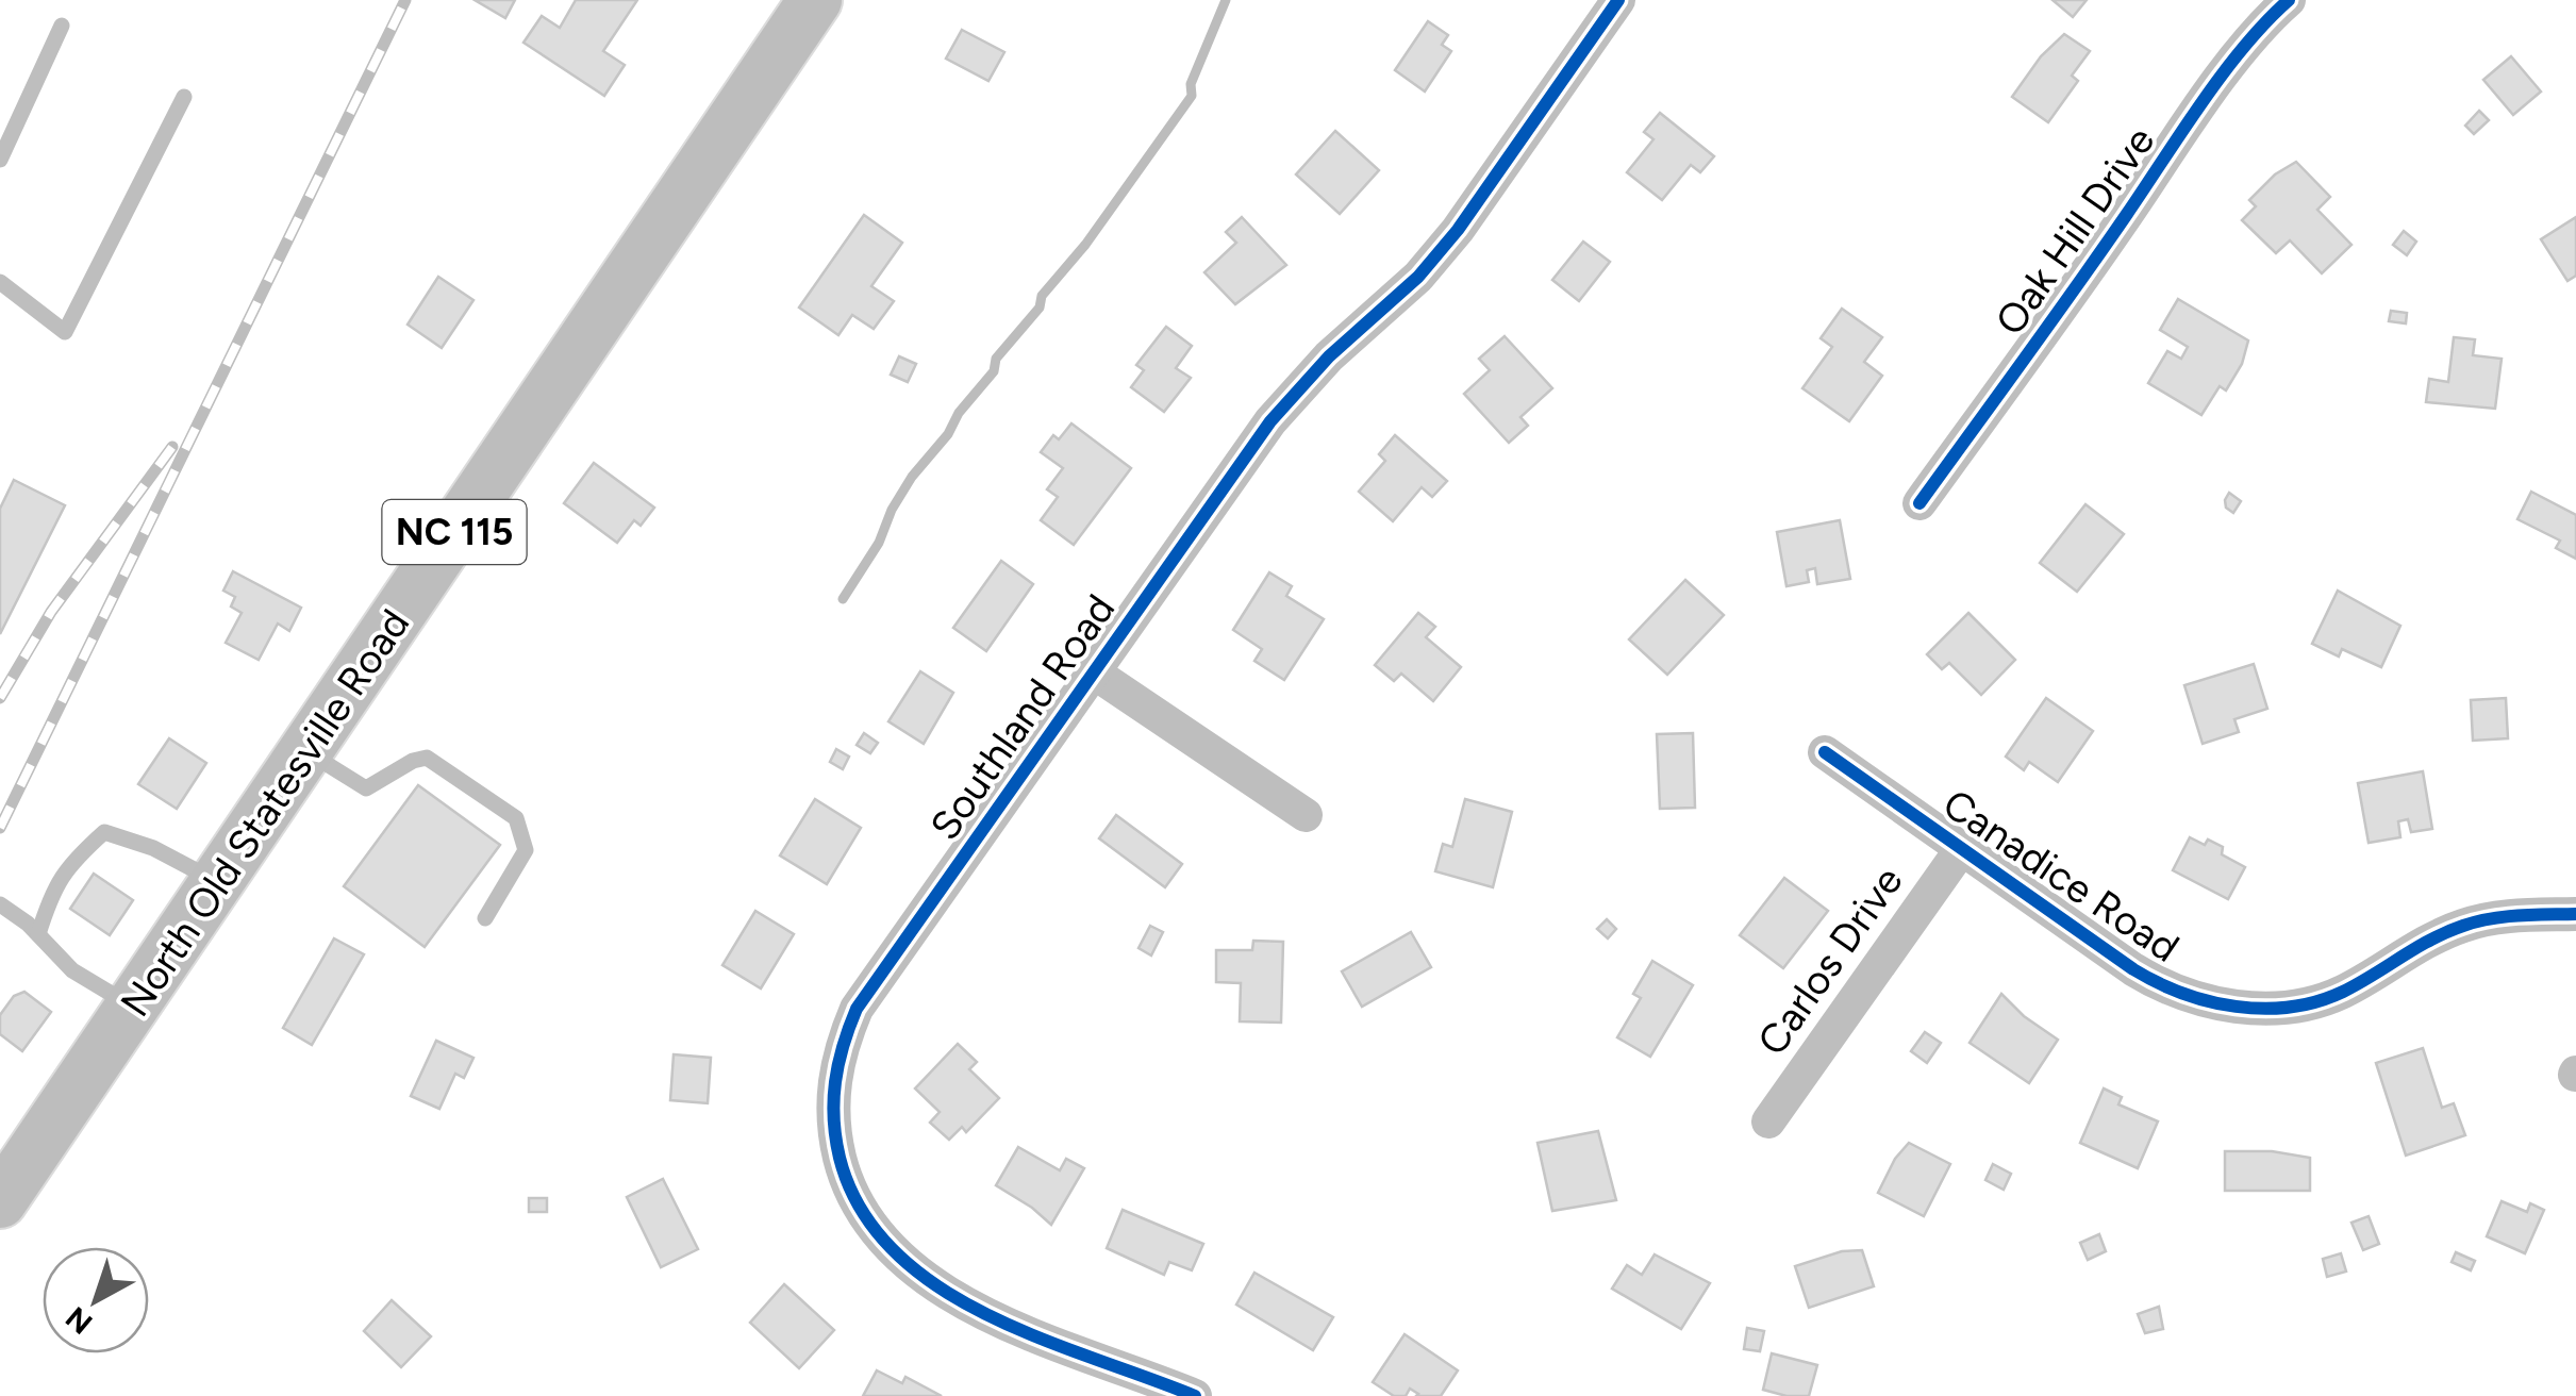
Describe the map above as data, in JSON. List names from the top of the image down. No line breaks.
{"streets":{"main road":["NC 115","North Old Statesville Road"],"street":["Oak Hill Drive","Southland Road","Canadice Road","Carlos Drive"]},"crossings":[["Canadice Road","Carlos Drive"]],"north":"bottom left"}
